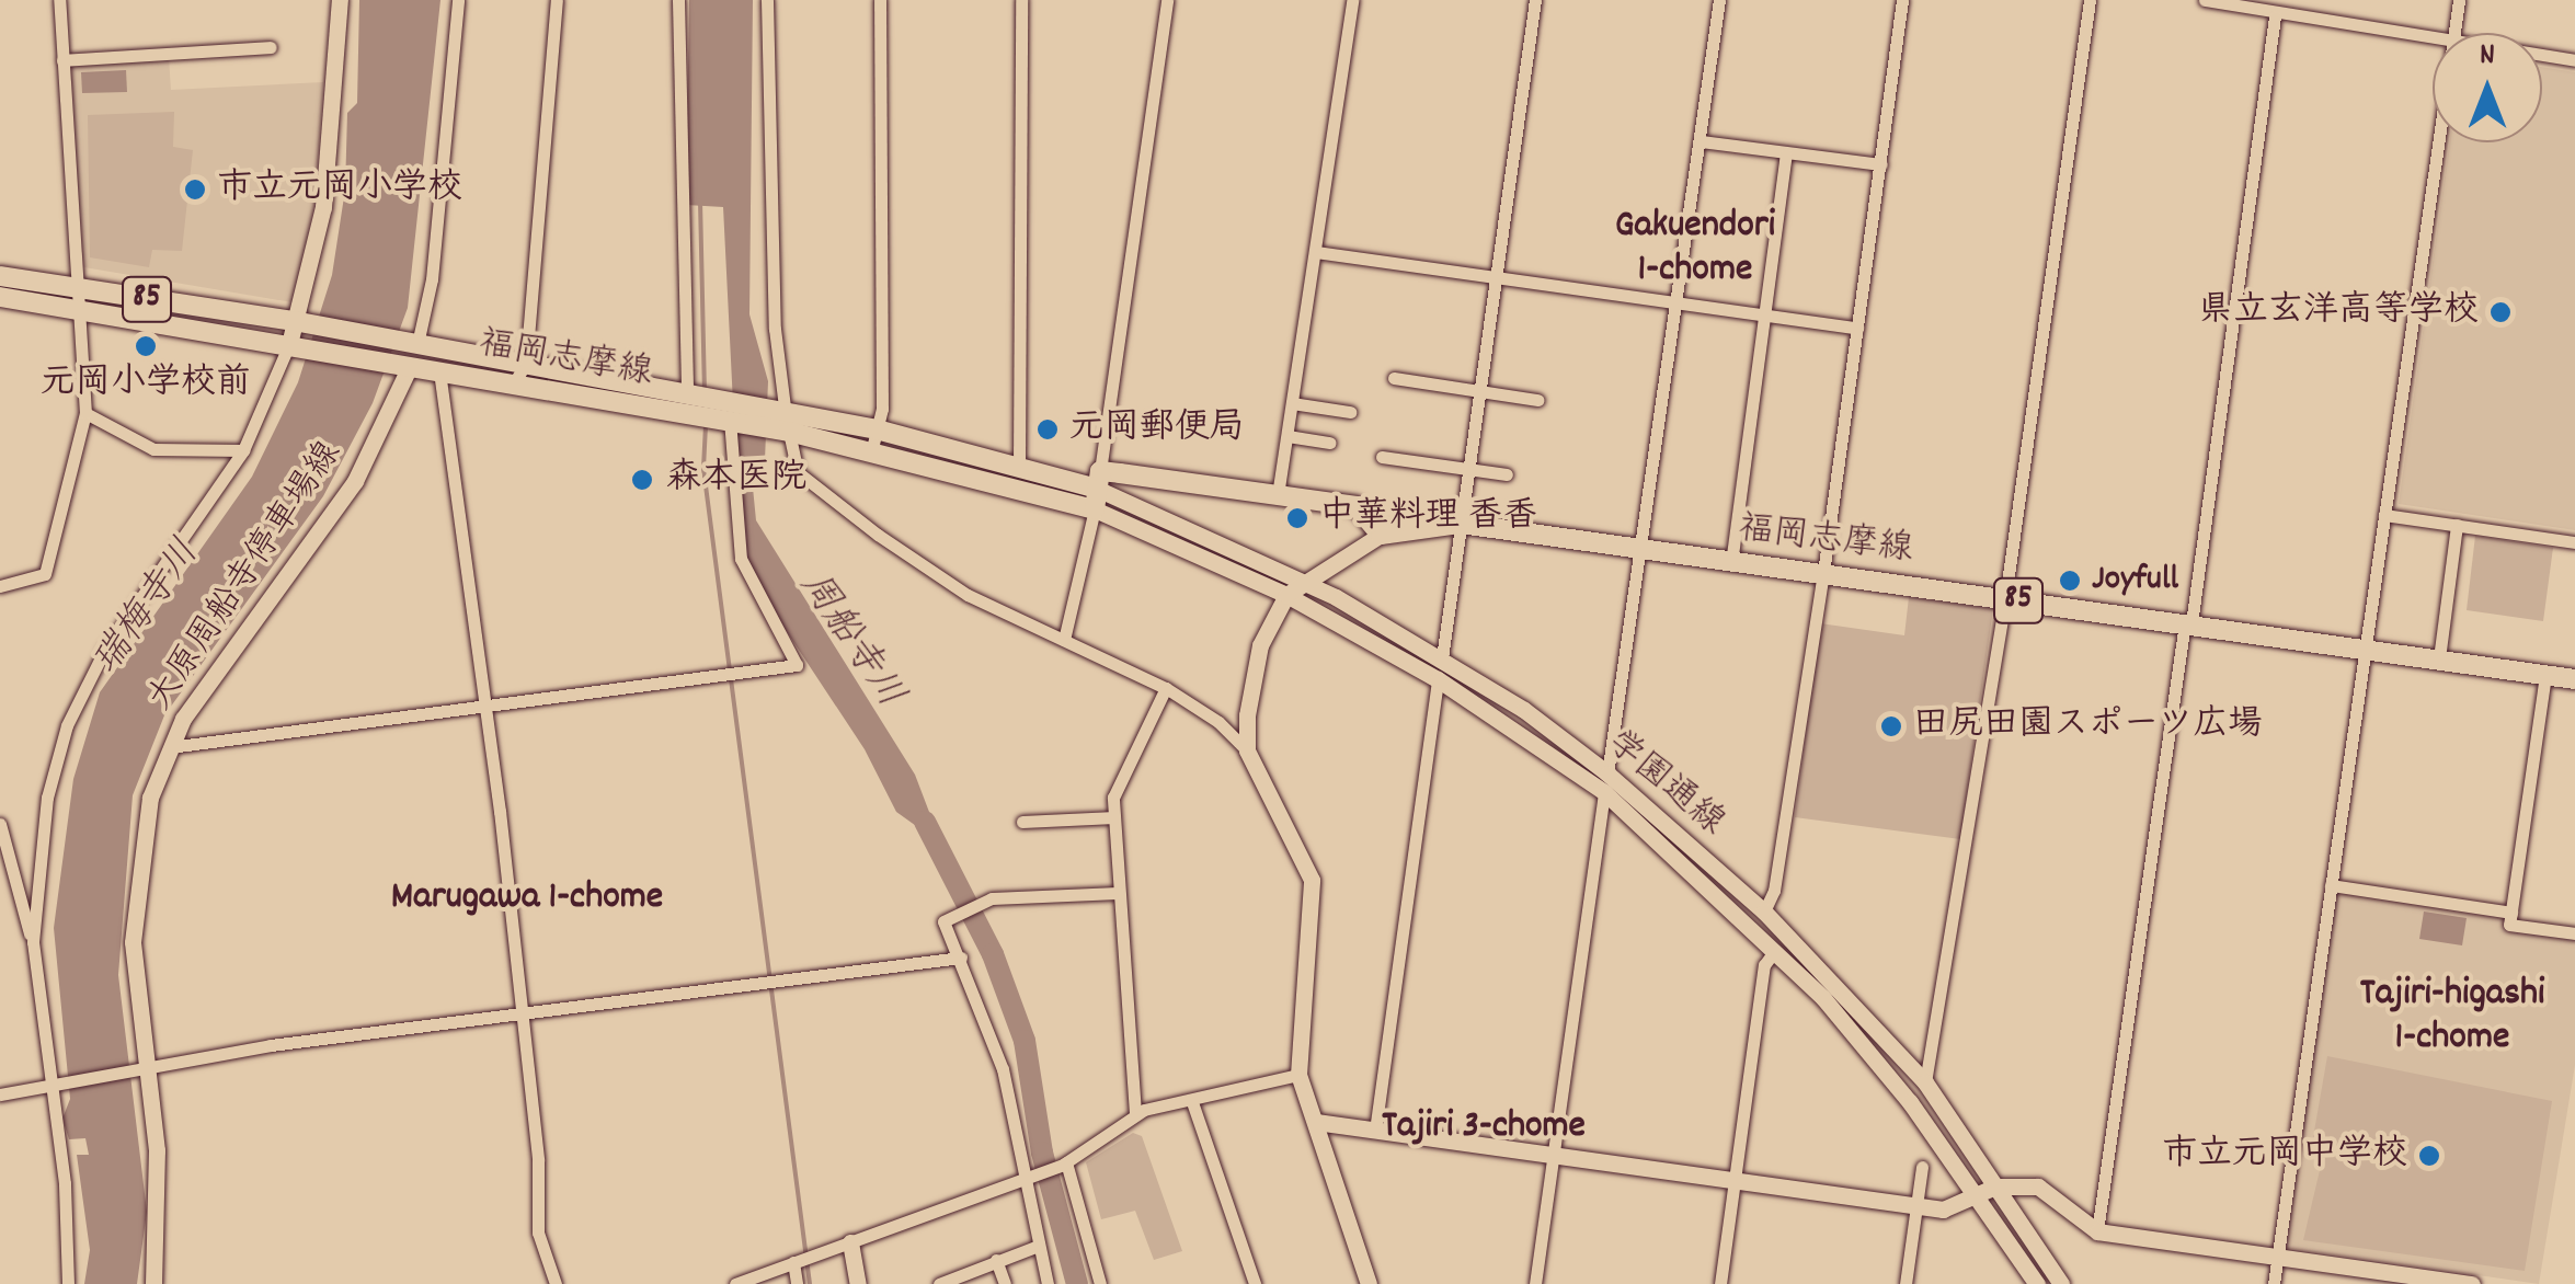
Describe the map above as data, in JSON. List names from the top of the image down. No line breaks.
{"streets":{"main road":["85","福岡志摩線"],"street":["大原周船寺停車場線","学園通線"]},"crossings":[["85","福岡志摩線"],["福岡志摩線","大原周船寺停車場線"],["福岡志摩線","学園通線"]],"districts":["Gakuendori 1-chome","Marugawa 1-chome","Tajiri-higashi 1-chome","Tajiri 3-chome"],"water":["瑞梅寺川","周船寺川"],"places":["市立元岡小学校","県立玄洋高等学校","元岡小学校前","元岡郵便局","森本医院","中華料理 香香","Joyfull","田尻田園スポーツ広場","市立元岡中学校"],"north":"top"}
